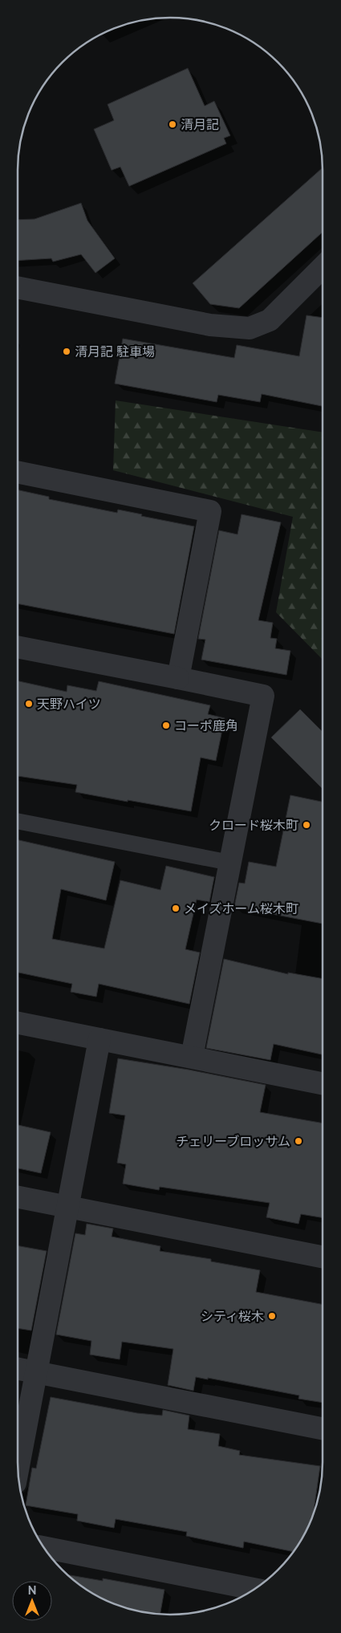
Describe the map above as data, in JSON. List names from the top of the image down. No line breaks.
{"places":["清月記","清月記 駐車場","天野ハイツ","コーポ鹿角","クロード桜木町","メイズホーム桜木町","チェリーブロッサム","シティ桜木"],"north":"top"}
